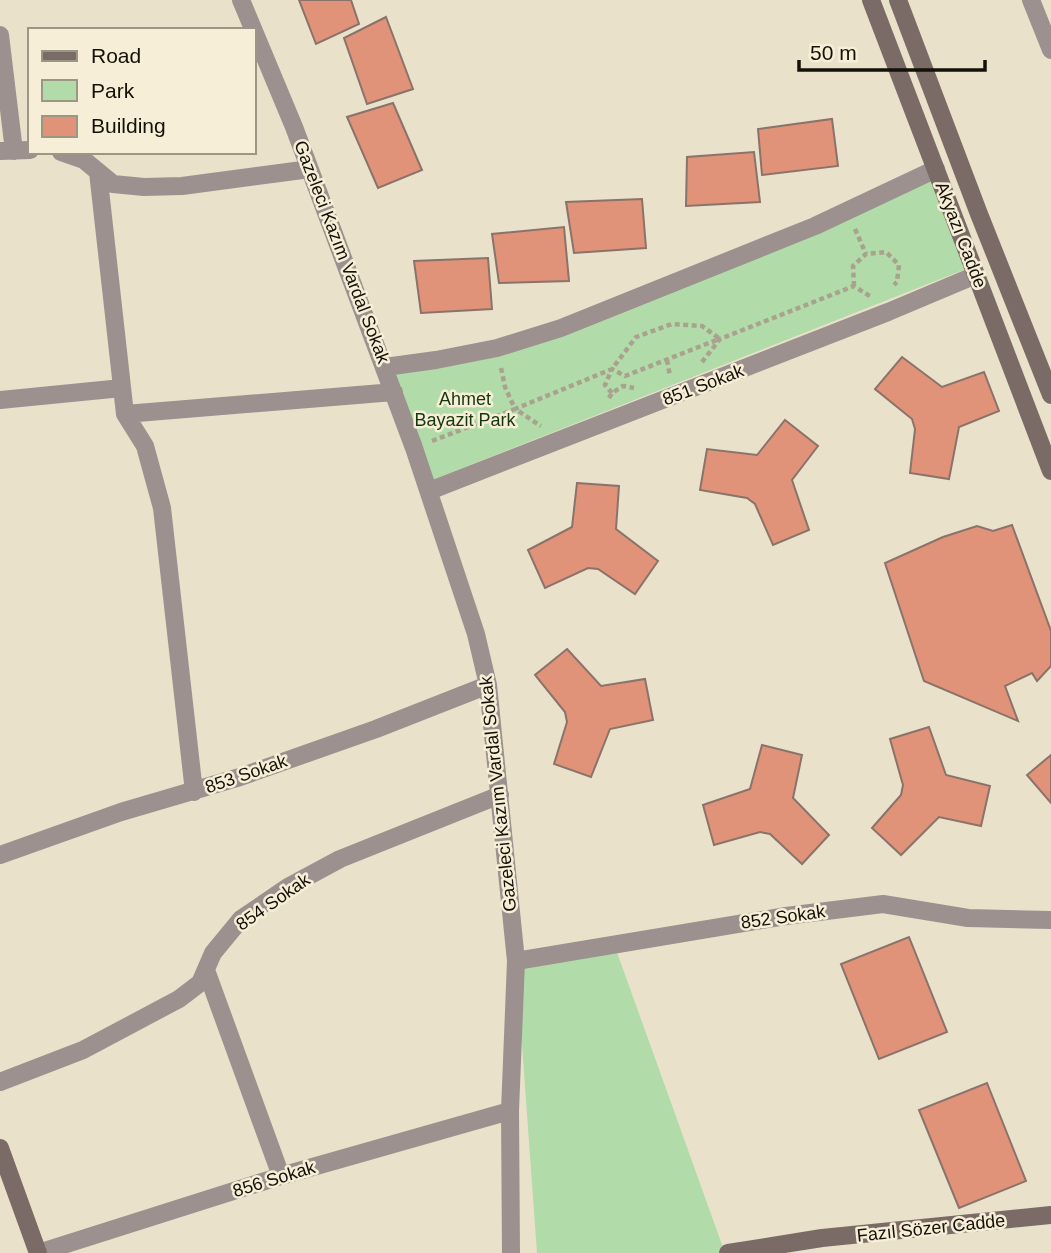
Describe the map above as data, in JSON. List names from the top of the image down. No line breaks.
{"streets":{"main road":["Akyazı Cadde","Fazıl Sözer Cadde"],"street":["Gazeleci Kazım Vardal Sokak","851 Sokak","853 Sokak","854 Sokak","852 Sokak","856 Sokak"]},"crossings":[["Akyazı Cadde","851 Sokak"],["Gazeleci Kazım Vardal Sokak","851 Sokak"],["Gazeleci Kazım Vardal Sokak","853 Sokak"],["Gazeleci Kazım Vardal Sokak","854 Sokak"],["Gazeleci Kazım Vardal Sokak","852 Sokak"],["Gazeleci Kazım Vardal Sokak","856 Sokak"]],"parks":["Ahmet Bayazit Park"],"legend":["Road","Park","Building"],"scale_bar":"50 m"}
